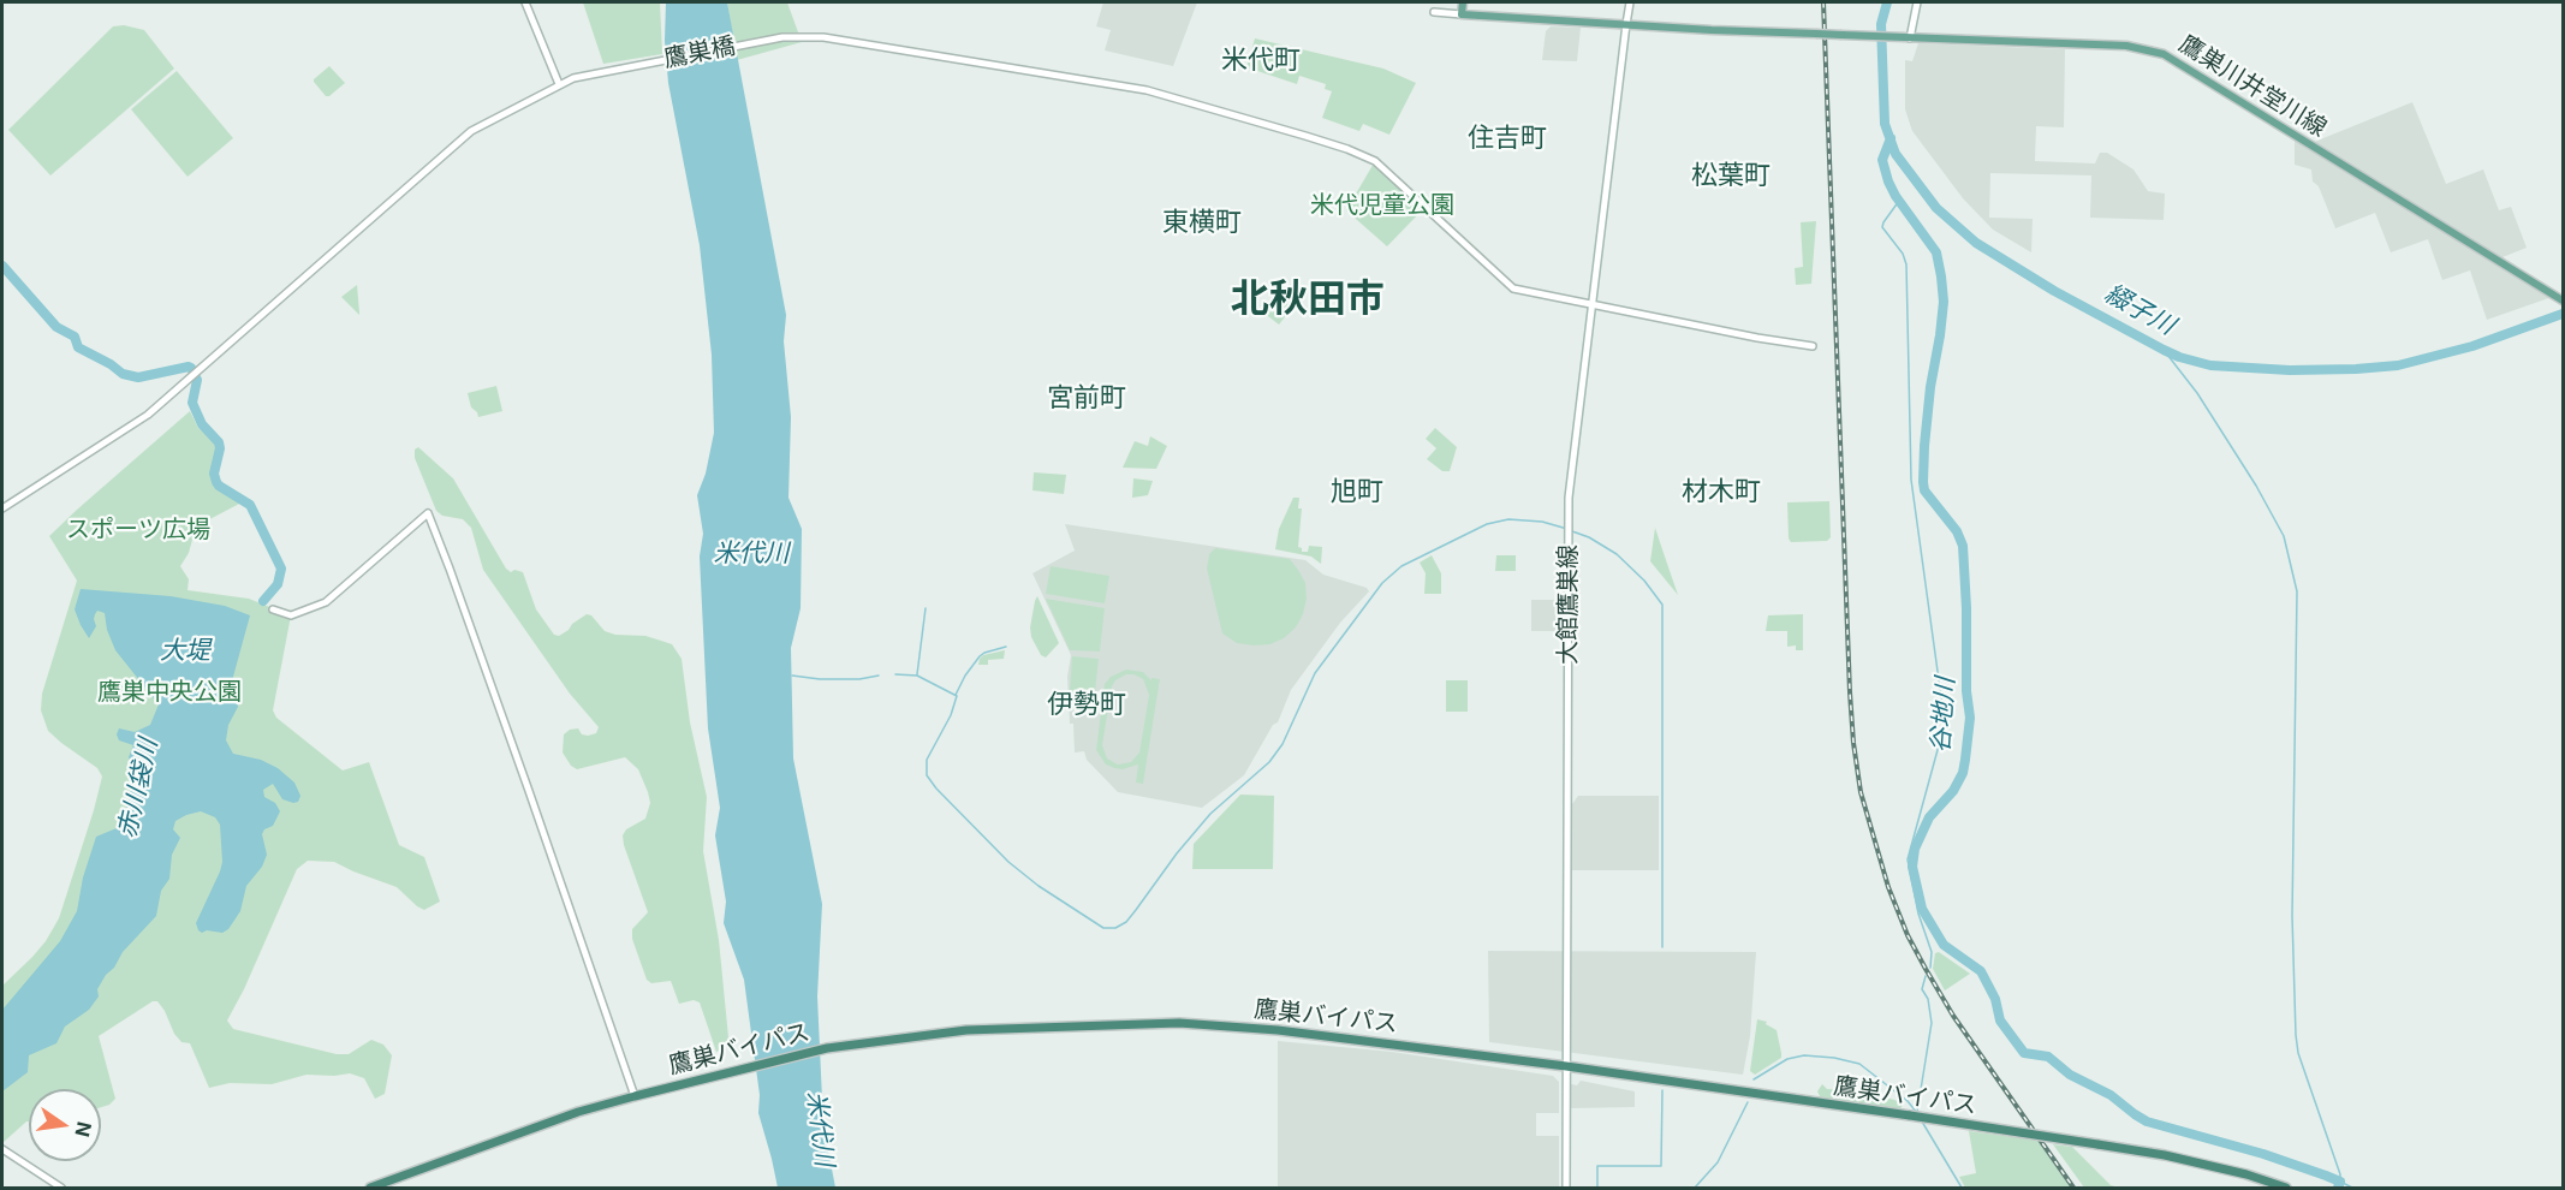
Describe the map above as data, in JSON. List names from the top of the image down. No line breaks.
{"streets":{"highway":["鷹巣バイパス"],"main road":["鷹巣川井堂川線"],"street":["鷹巣橋","大館鷹巣線"]},"crossings":[["鷹巣橋","大館鷹巣線"],["鷹巣川井堂川線","大館鷹巣線"],["大館鷹巣線","鷹巣バイパス"]],"districts":["米代町","住吉町","松葉町","東横町","北秋田市","宮前町","旭町","材木町","伊勢町"],"water":["綴子川","米代川","大堤","谷地川","赤川袋川"],"parks":["米代児童公園","スポーツ広場","鷹巣中央公園"],"north":"right"}
